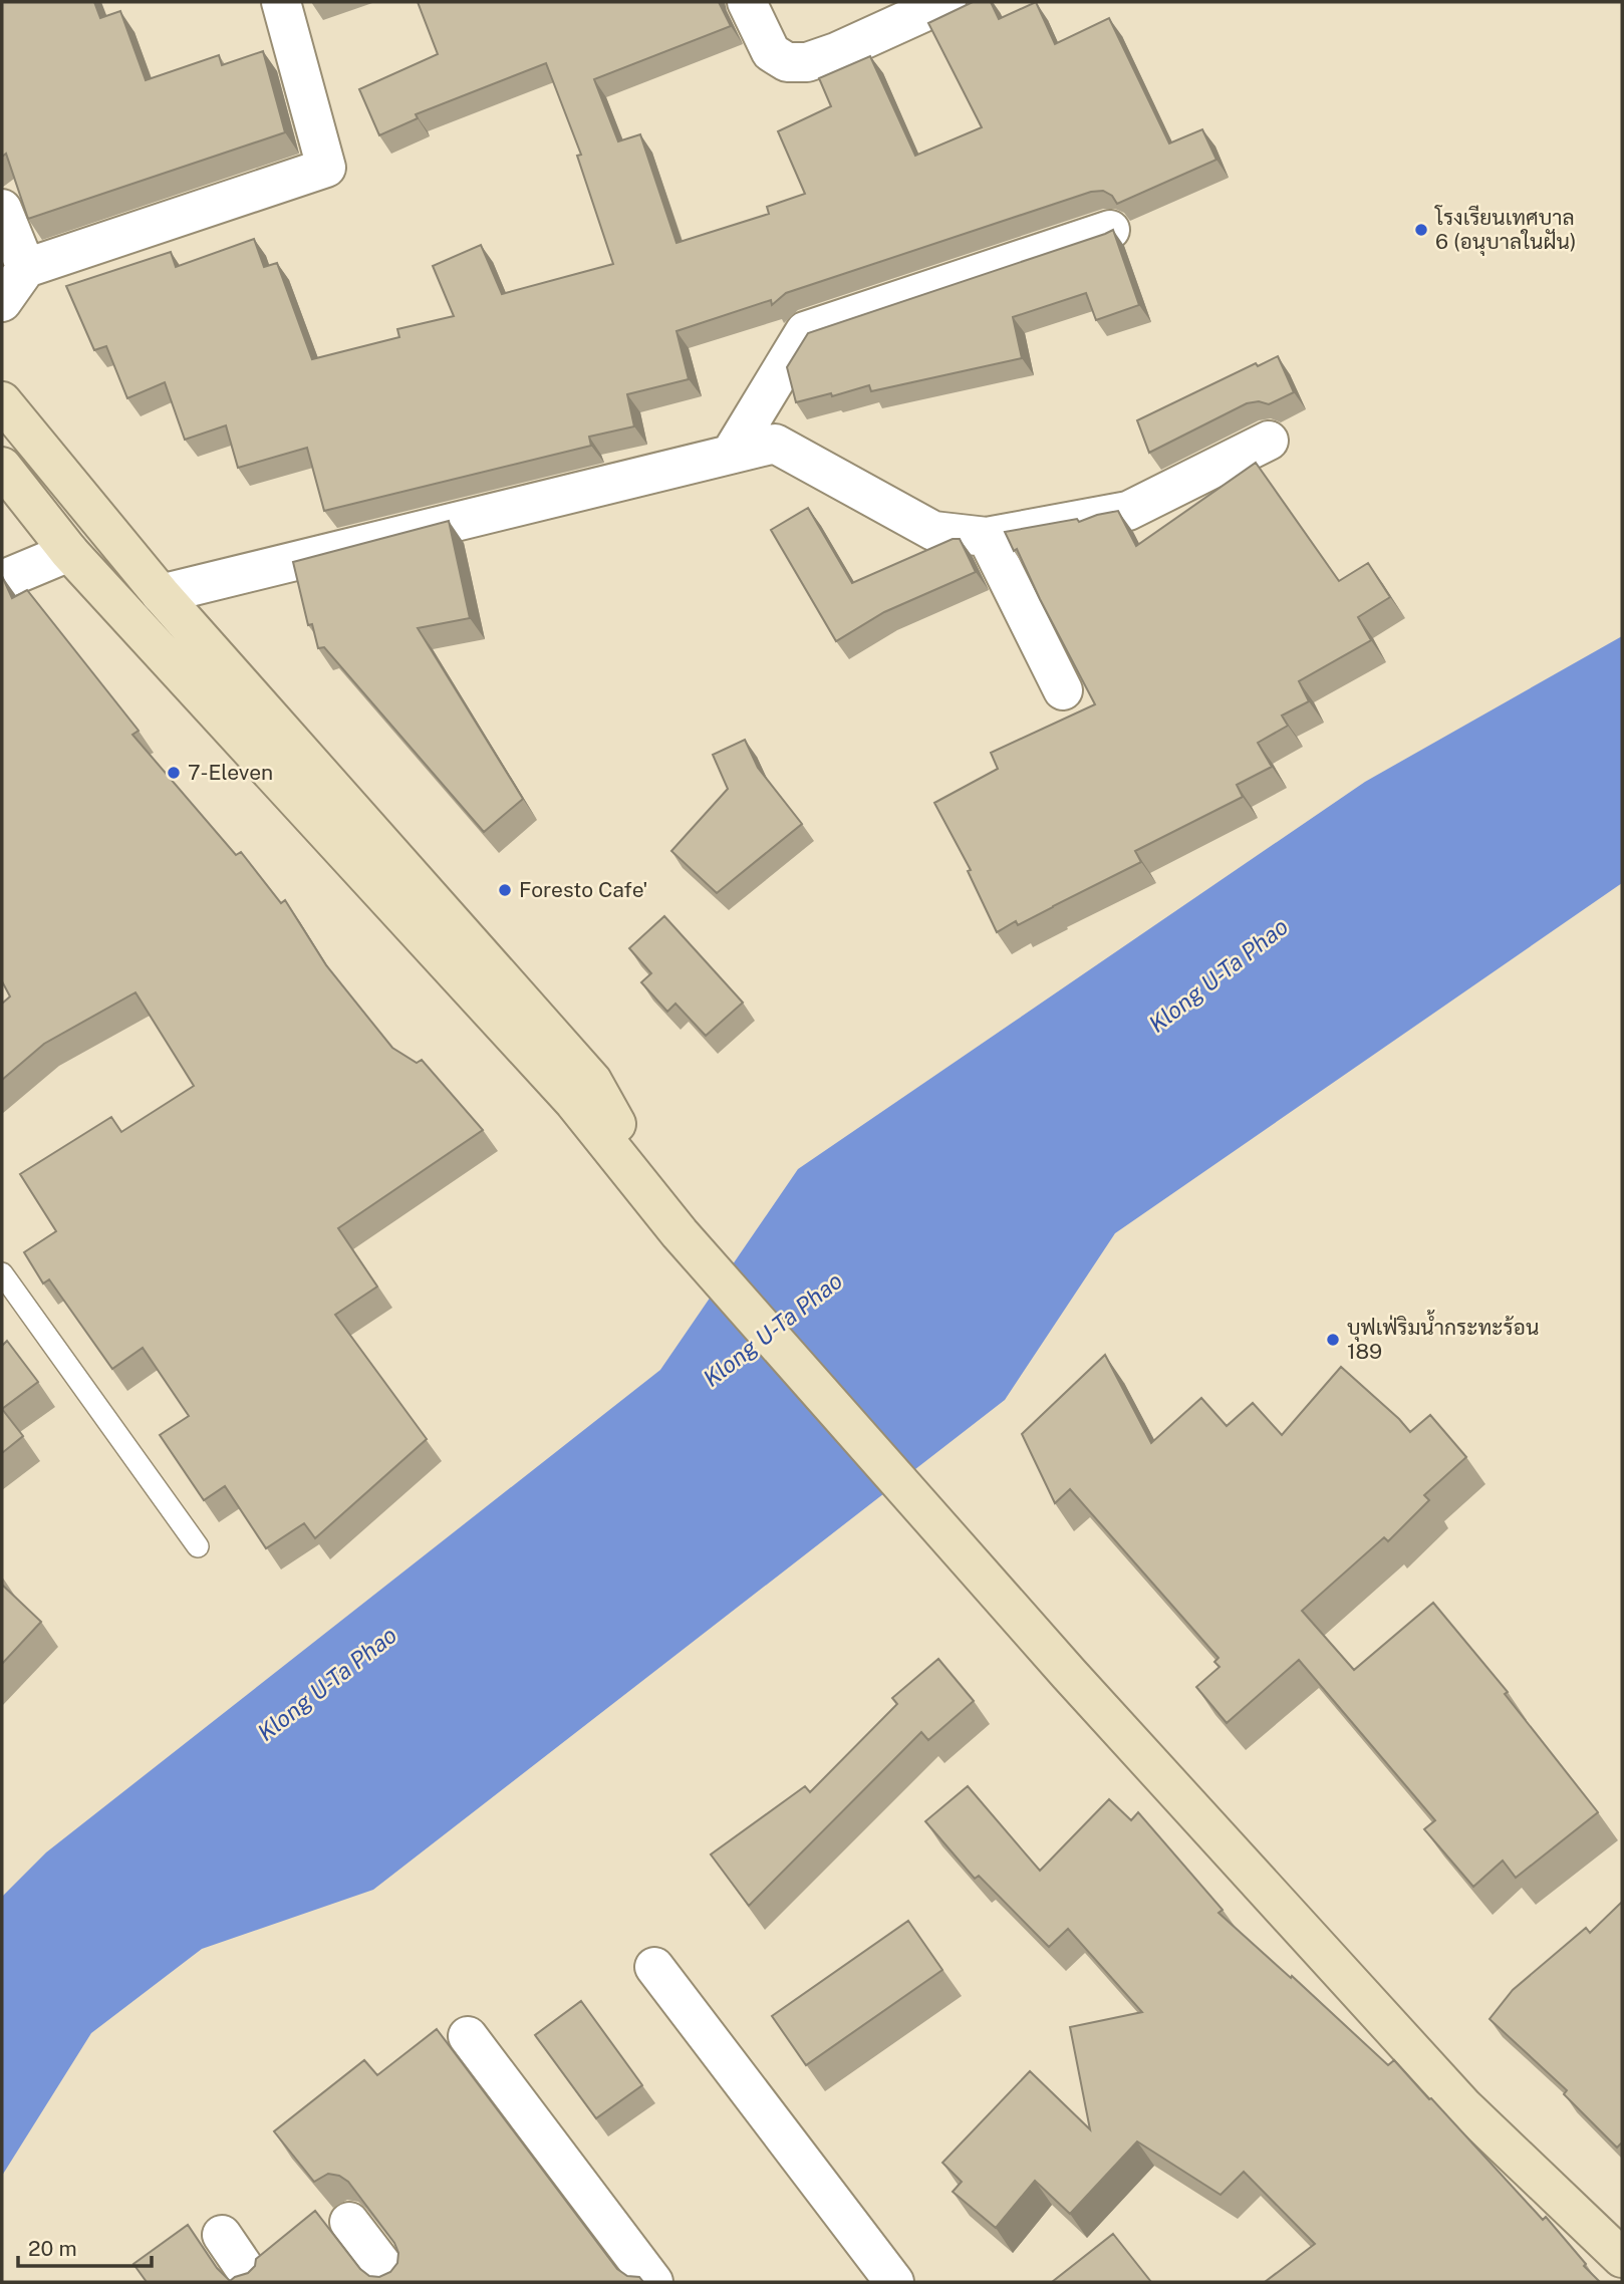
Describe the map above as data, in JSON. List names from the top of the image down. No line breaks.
{"water":["Klong U-Ta Phao"],"places":["โรงเรียนเทศบาล 6 (อนุบาลในฝัน)","7-Eleven","Foresto Cafe'","บุฟเฟ่ริมน้ำกระทะร้อน 189"],"scale_bar":"20 m"}
